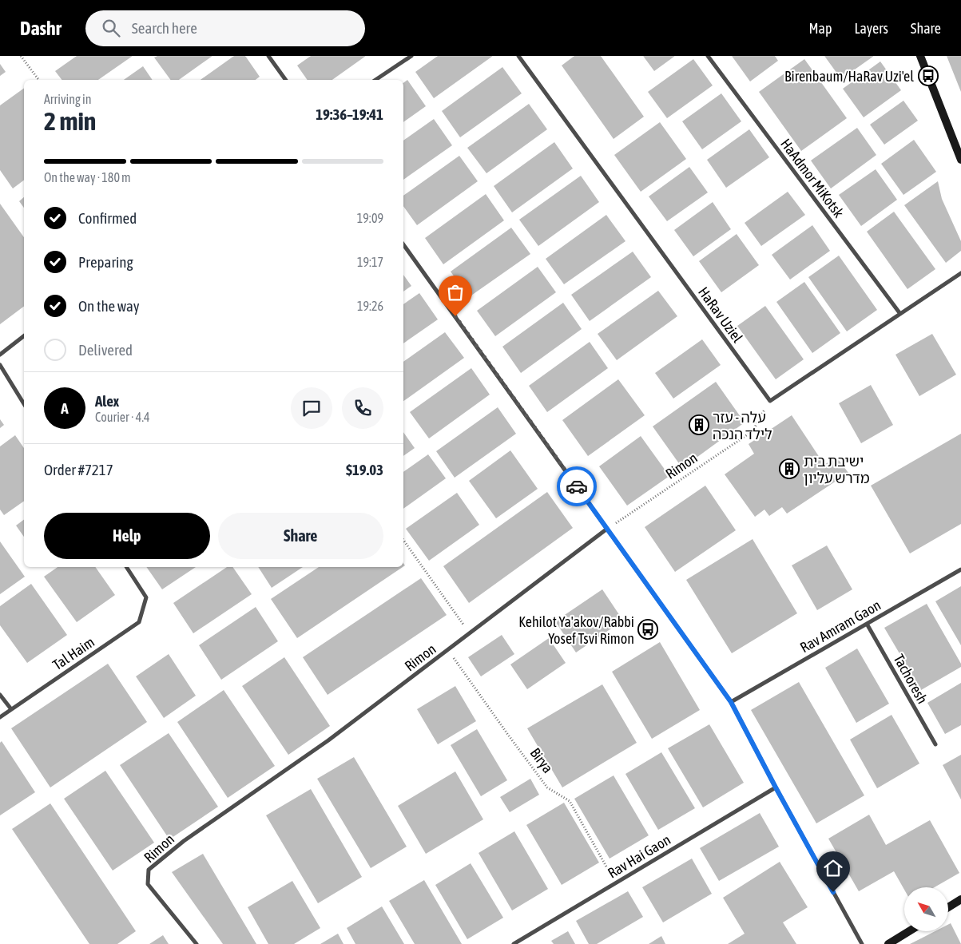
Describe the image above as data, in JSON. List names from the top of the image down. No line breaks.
{"streets":{"street":["HaAdmor MiKotsk","HaRav Uziel","Rimon","Rav Amram Gaon","Tal Haim","Tachoresh","Rav Hai Gaon"],"path":["Birya"]},"crossings":[["HaRav Uziel","Rimon"],["Rimon","Birya"],["Rav Amram Gaon","Tachoresh"],["Birya","Rav Hai Gaon"]],"places":{"bus stop":["Birenbaum/HaRav Uzi'el","Kehilot Ya'akov/Rabbi Yosef Tsvi Rimon"],"building":["עלה - עזר לילד הנכה","ישיבת בית מדרש עליון"]},"north":"top left","page":{"header":"Dashr","search":"Search here","nav":["Map","Layers","Share"],"heading":["2 min","Arriving in","19:36–19:41"],"panel":["Alex","Courier · 4.4","Order #7217","$19.03"],"bar":"On the way · 180 m","list":[["Confirmed","19:09"],["Preparing","19:17"],["On the way","19:26"],"Delivered"],"round":"A","buttons":["Help","Share"]}}
